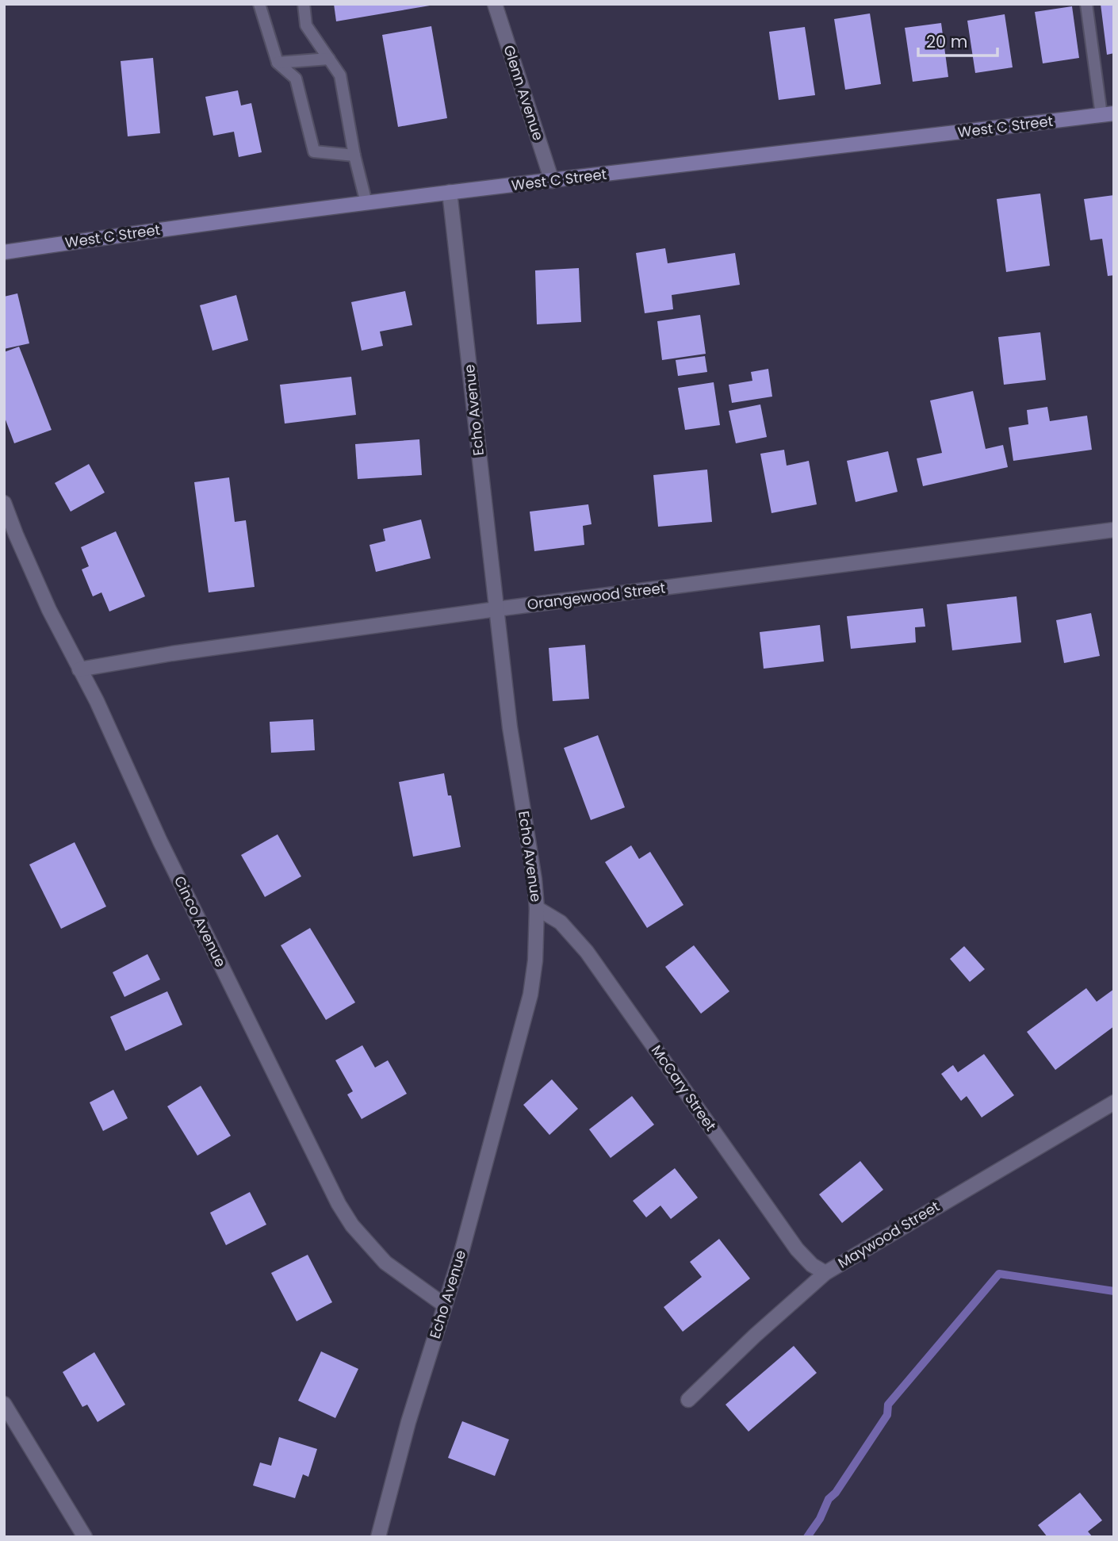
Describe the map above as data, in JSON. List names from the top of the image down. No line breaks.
{"streets":{"main road":["West C Street"],"street":["Glenn Avenue","Echo Avenue","Orangewood Street","Cinco Avenue","McCary Street","Maywood Street"]},"crossings":[["Glenn Avenue","West C Street"],["West C Street","Echo Avenue"],["Echo Avenue","Orangewood Street"],["Echo Avenue","Cinco Avenue"],["Echo Avenue","McCary Street"],["Orangewood Street","Cinco Avenue"],["McCary Street","Maywood Street"]],"scale_bar":"20 m"}
